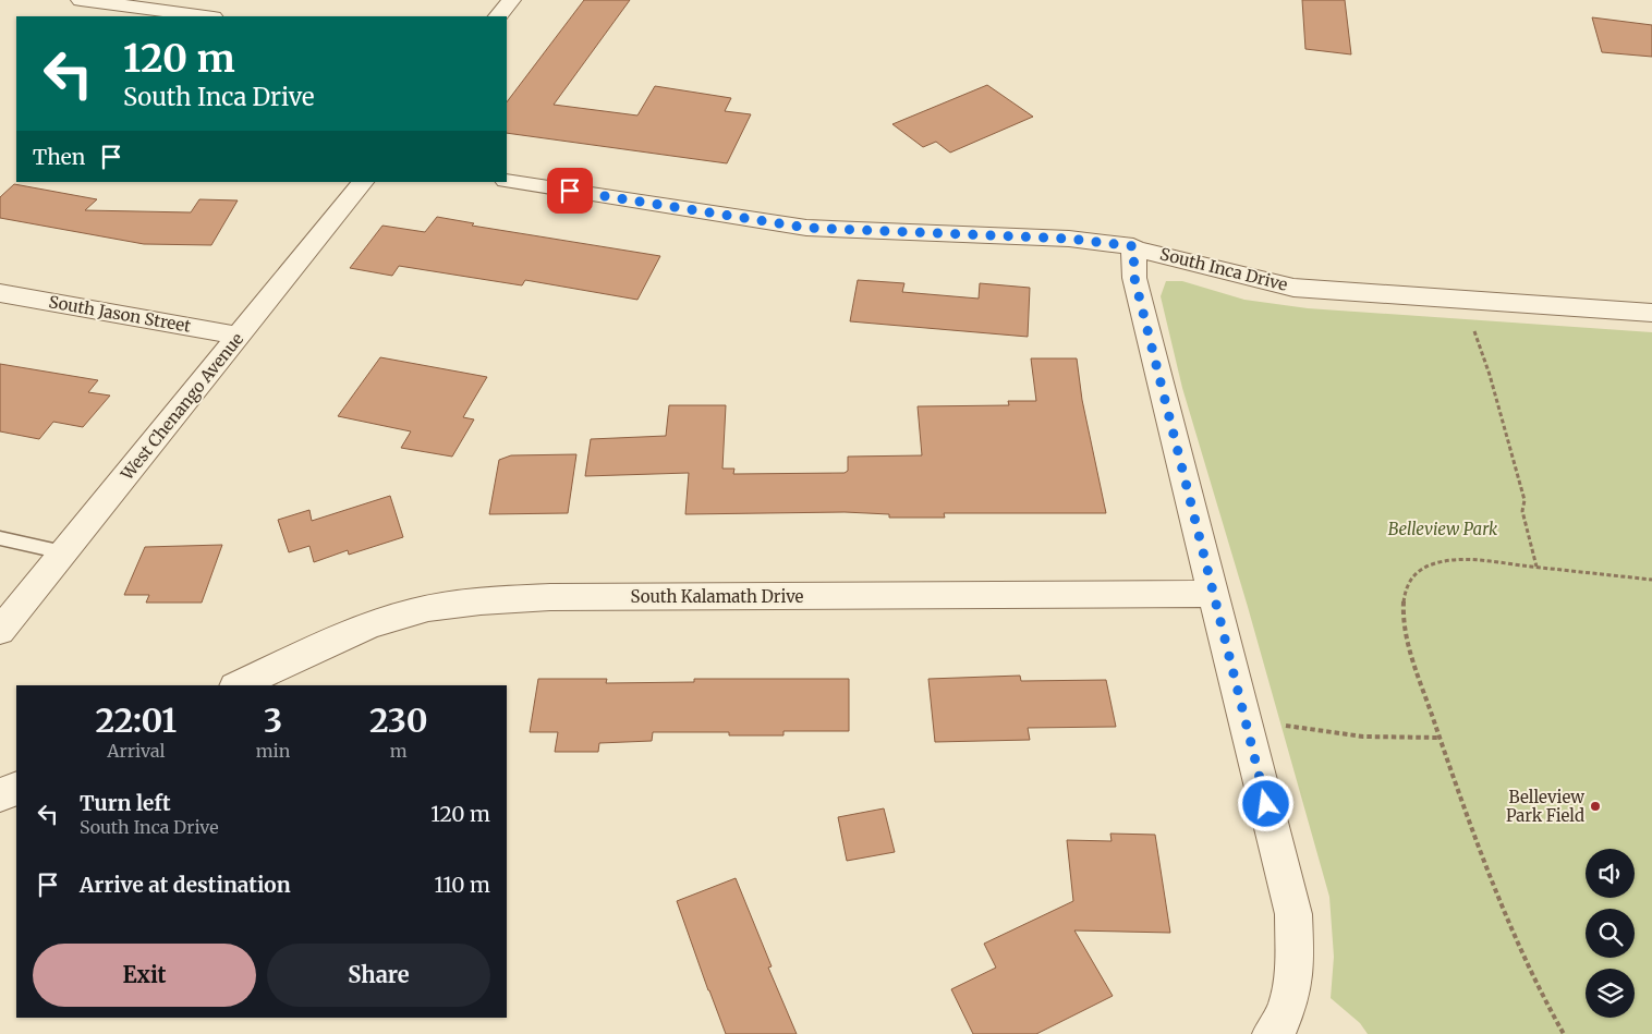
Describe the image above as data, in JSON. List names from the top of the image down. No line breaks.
{"streets":{"street":["South Inca Drive","South Jason Street","West Chenango Avenue","South Kalamath Drive"]},"crossings":[["South Jason Street","West Chenango Avenue"]],"parks":["Belleview Park"],"places":["Belleview Park Field"],"page":{"turn":["120 m","South Inca Drive"],"then":"Then","eta":["22:01","Arrival","3","min","230","m"],"list":[{"name":"Turn left","note":"South Inca Drive","value":"120 m"},{"name":"Arrive at destination","value":"110 m"}],"buttons":["Exit","Share"]}}
